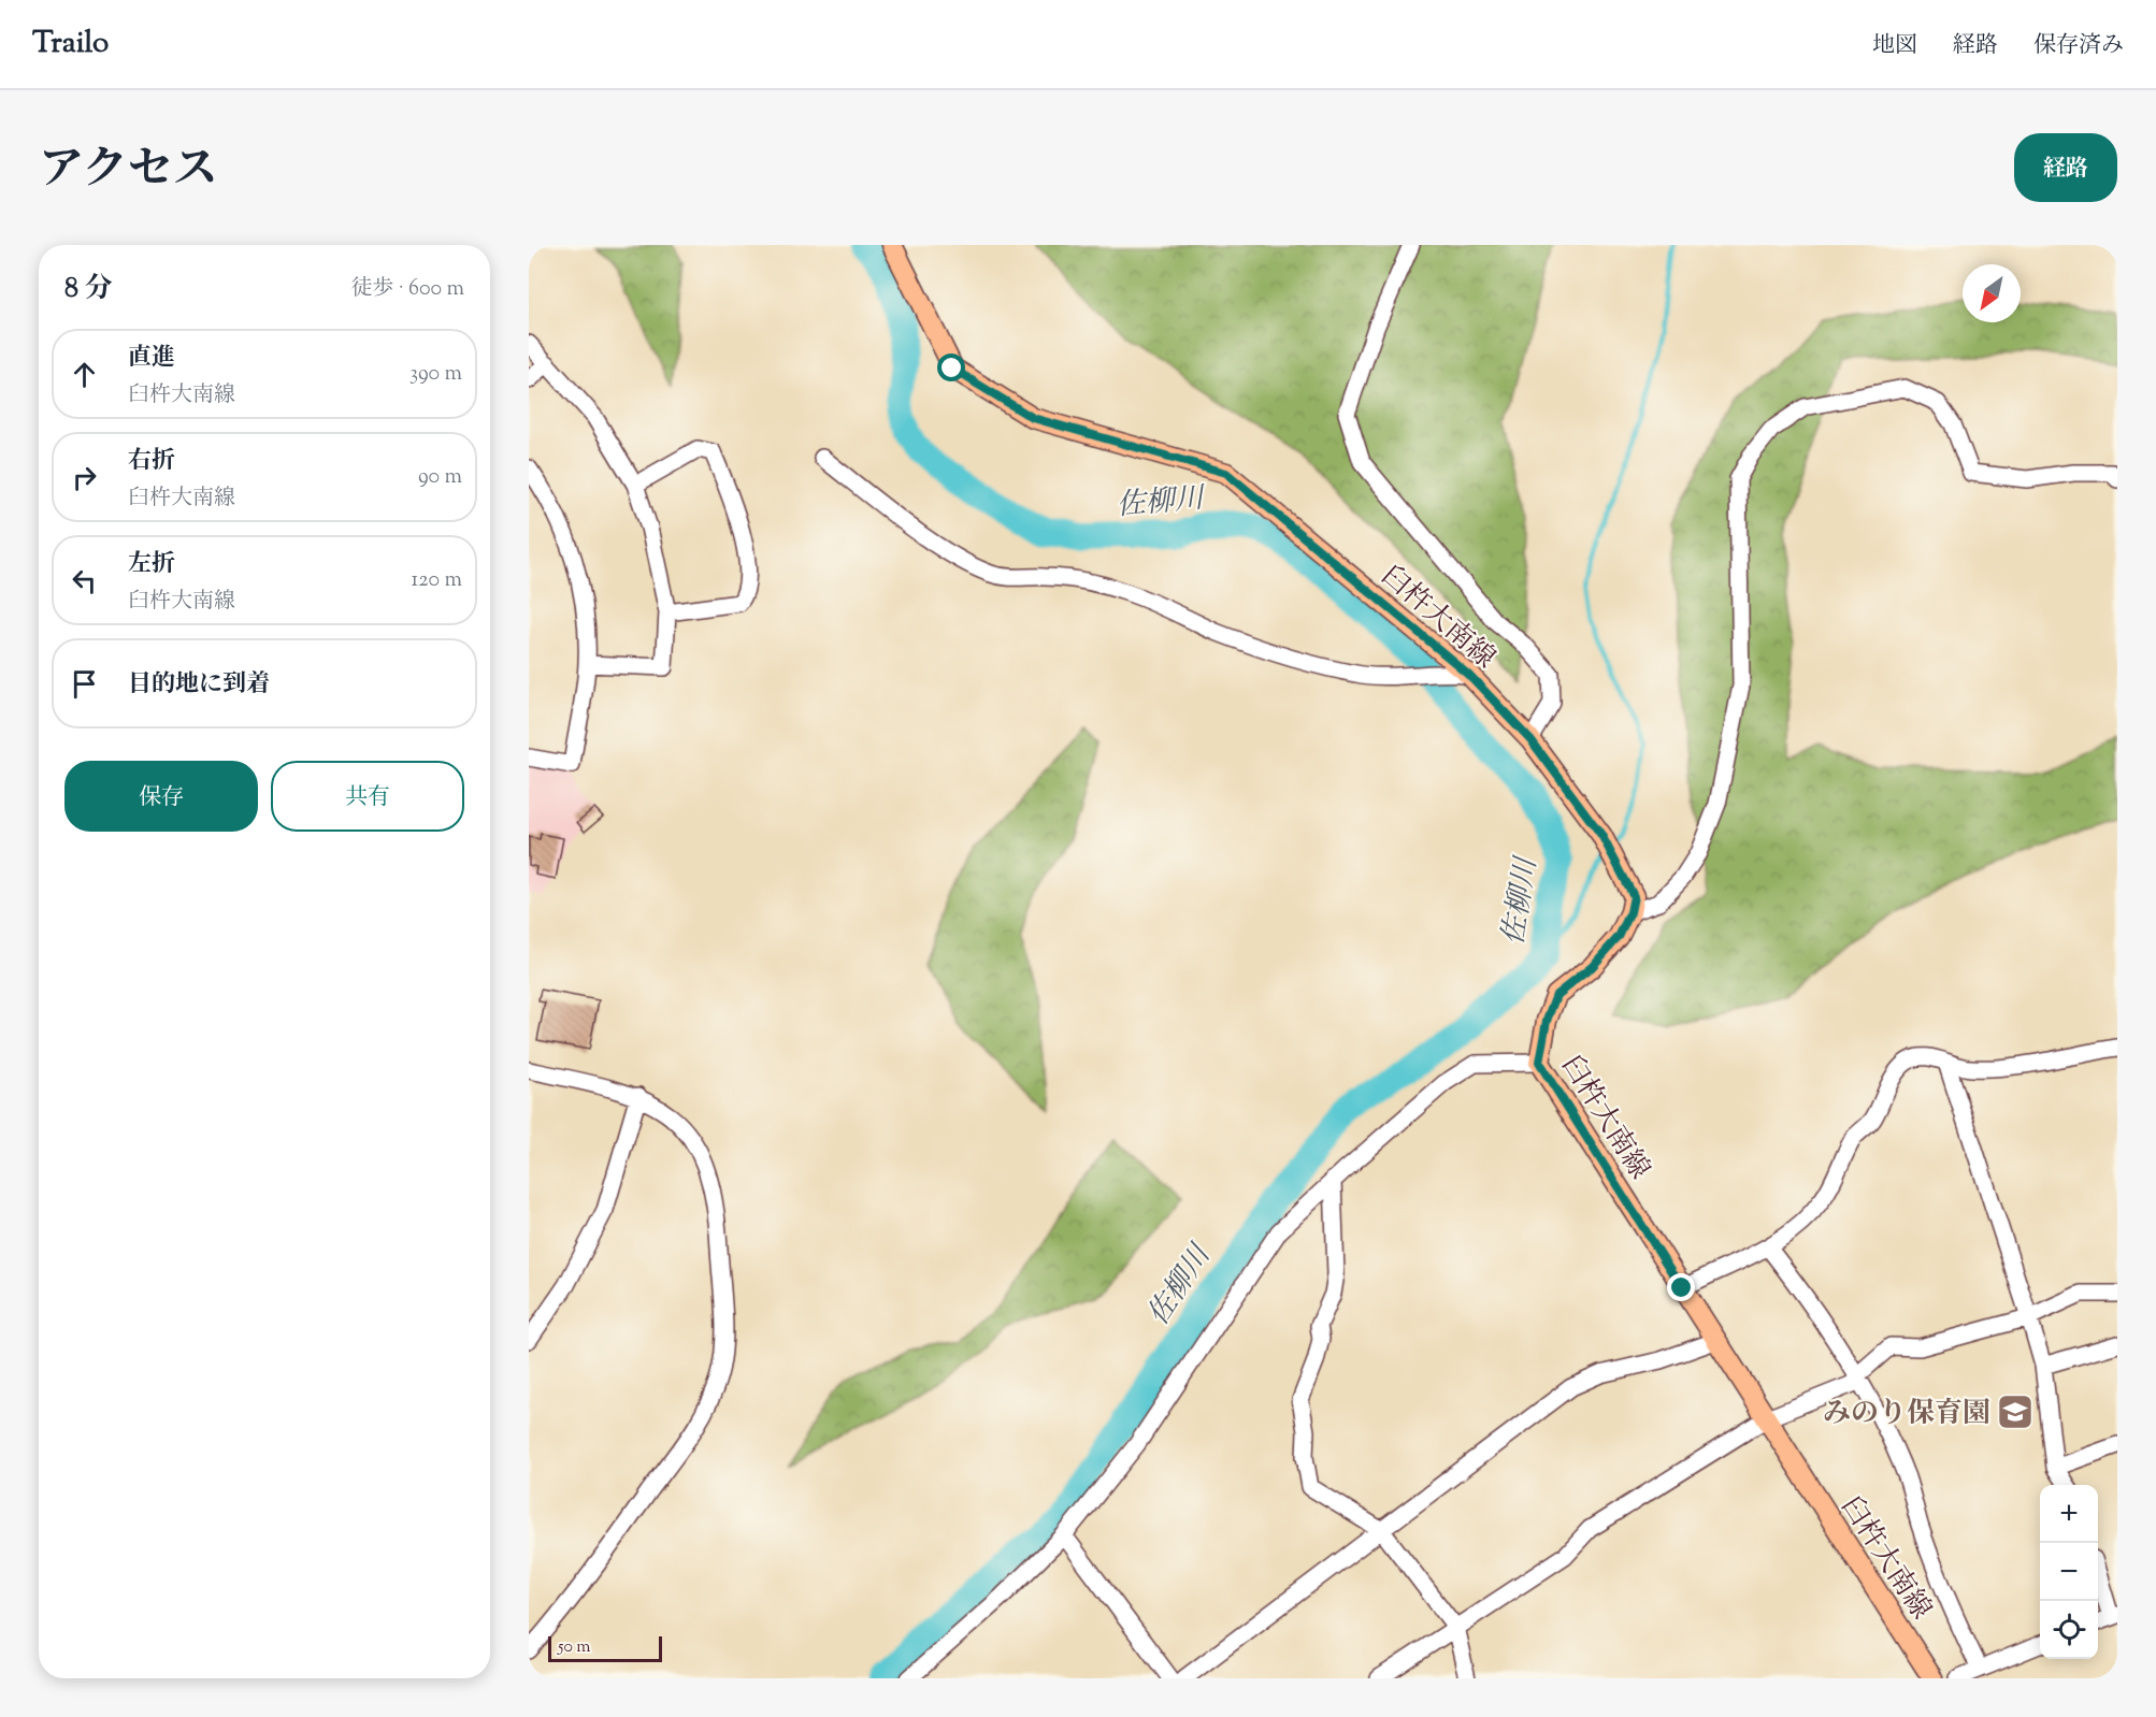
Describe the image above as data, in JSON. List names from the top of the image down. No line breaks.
{"streets":{"main road":["臼杵大南線"]},"water":["佐柳川"],"places":{"school or university":["みのり保育園"]},"scale_bar":"50 m","north":"bottom left","page":{"header":"Trailo","nav":["地図","経路","保存済み"],"title":"アクセス","buttons":["経路",["保存","共有"]],"heading":["8 分","徒歩 · 600 m"],"list":[["直進","臼杵大南線","390 m"],["右折","臼杵大南線","90 m"],["左折","臼杵大南線","120 m"],"目的地に到着"],"map_buttons":["+","−"],"scale":"50 m"}}
